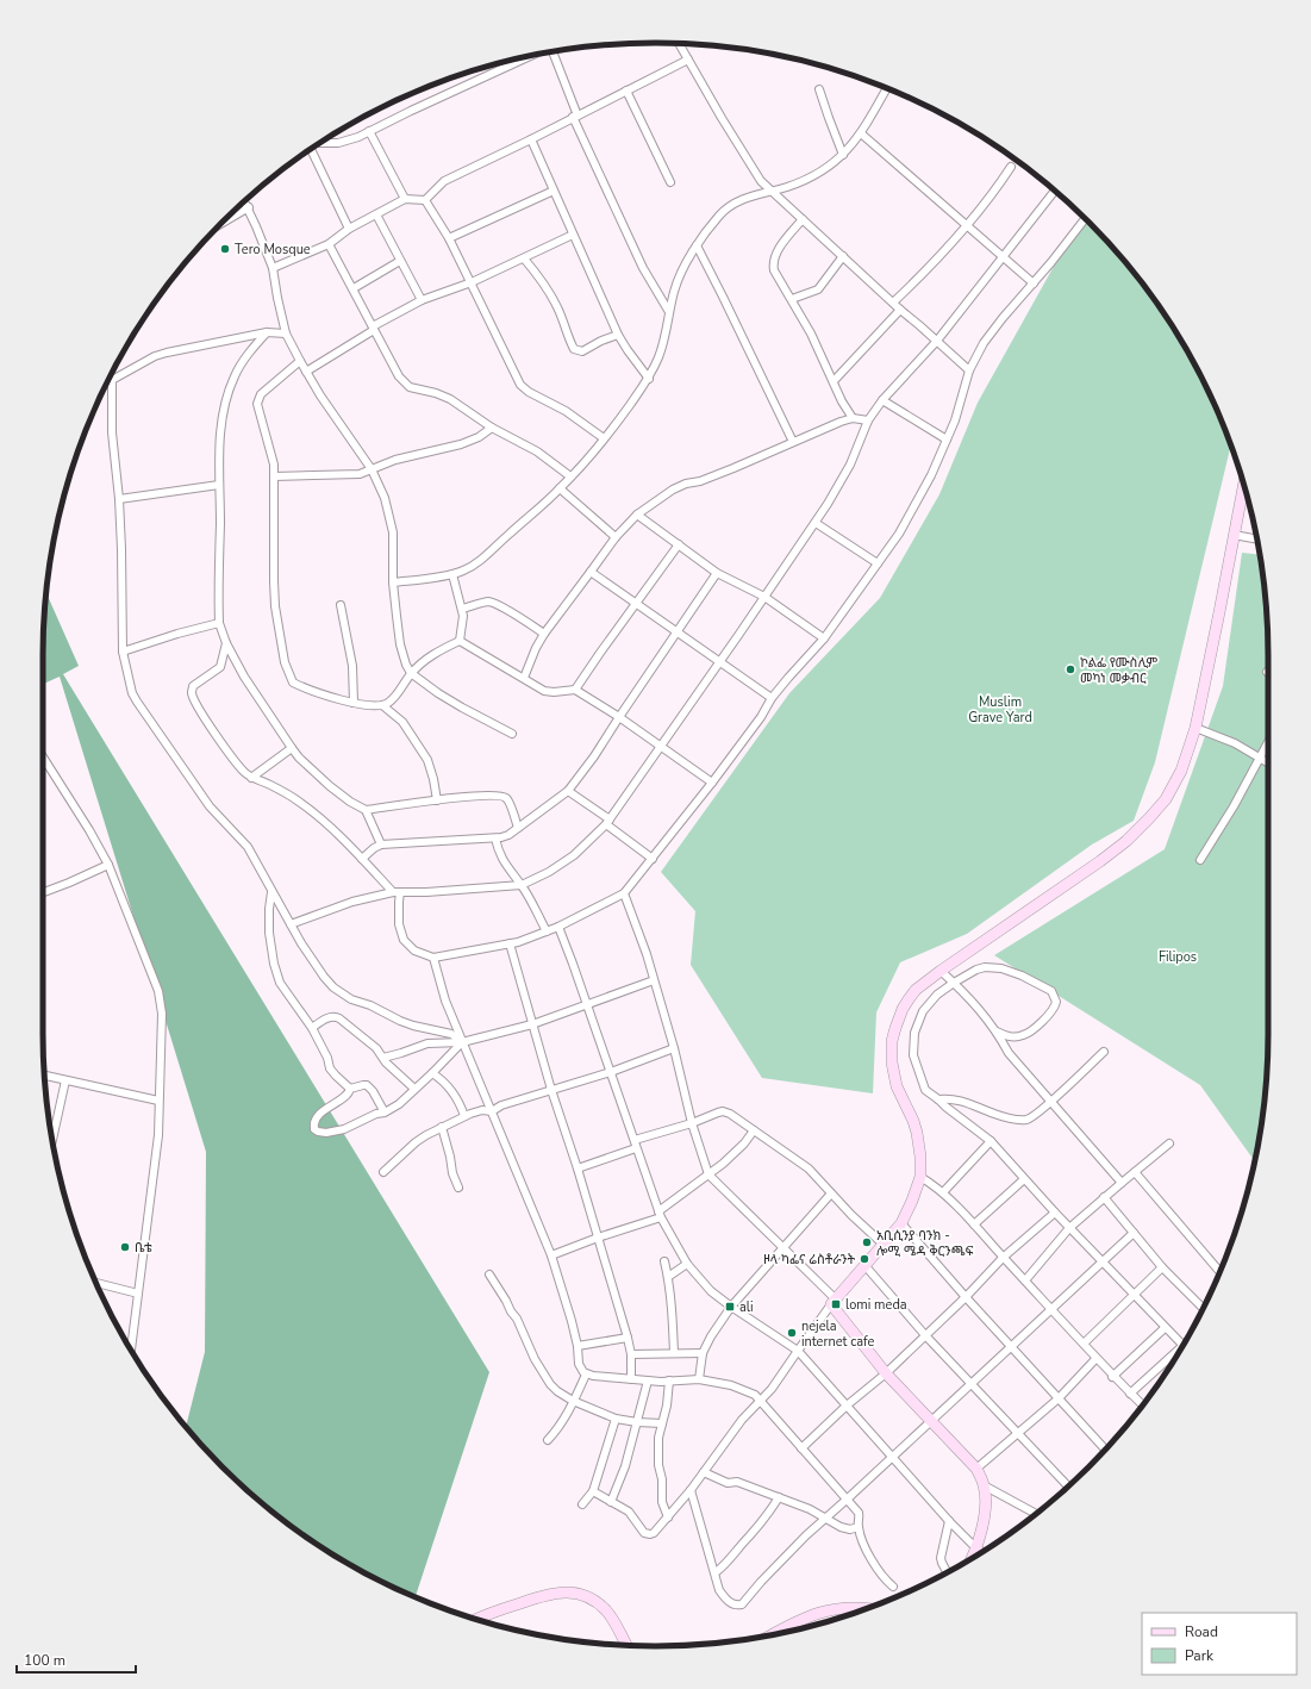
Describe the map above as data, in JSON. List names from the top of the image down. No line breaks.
{"parks":["Muslim Grave Yard","Filipos"],"places":{"other":["Tero Mosque","ኮልፌ የሙስሊም መካነ መቃብር","አቢሲንያ ባንክ - ሎሚ ሜዳ ቅርንጫፍ","ቤቴ","ዞላ ካፌና ሬስቶራንት","nejela internet cafe"],"transit":["lomi meda","ali"]},"legend":["Road","Park"],"scale_bar":"100 m"}
